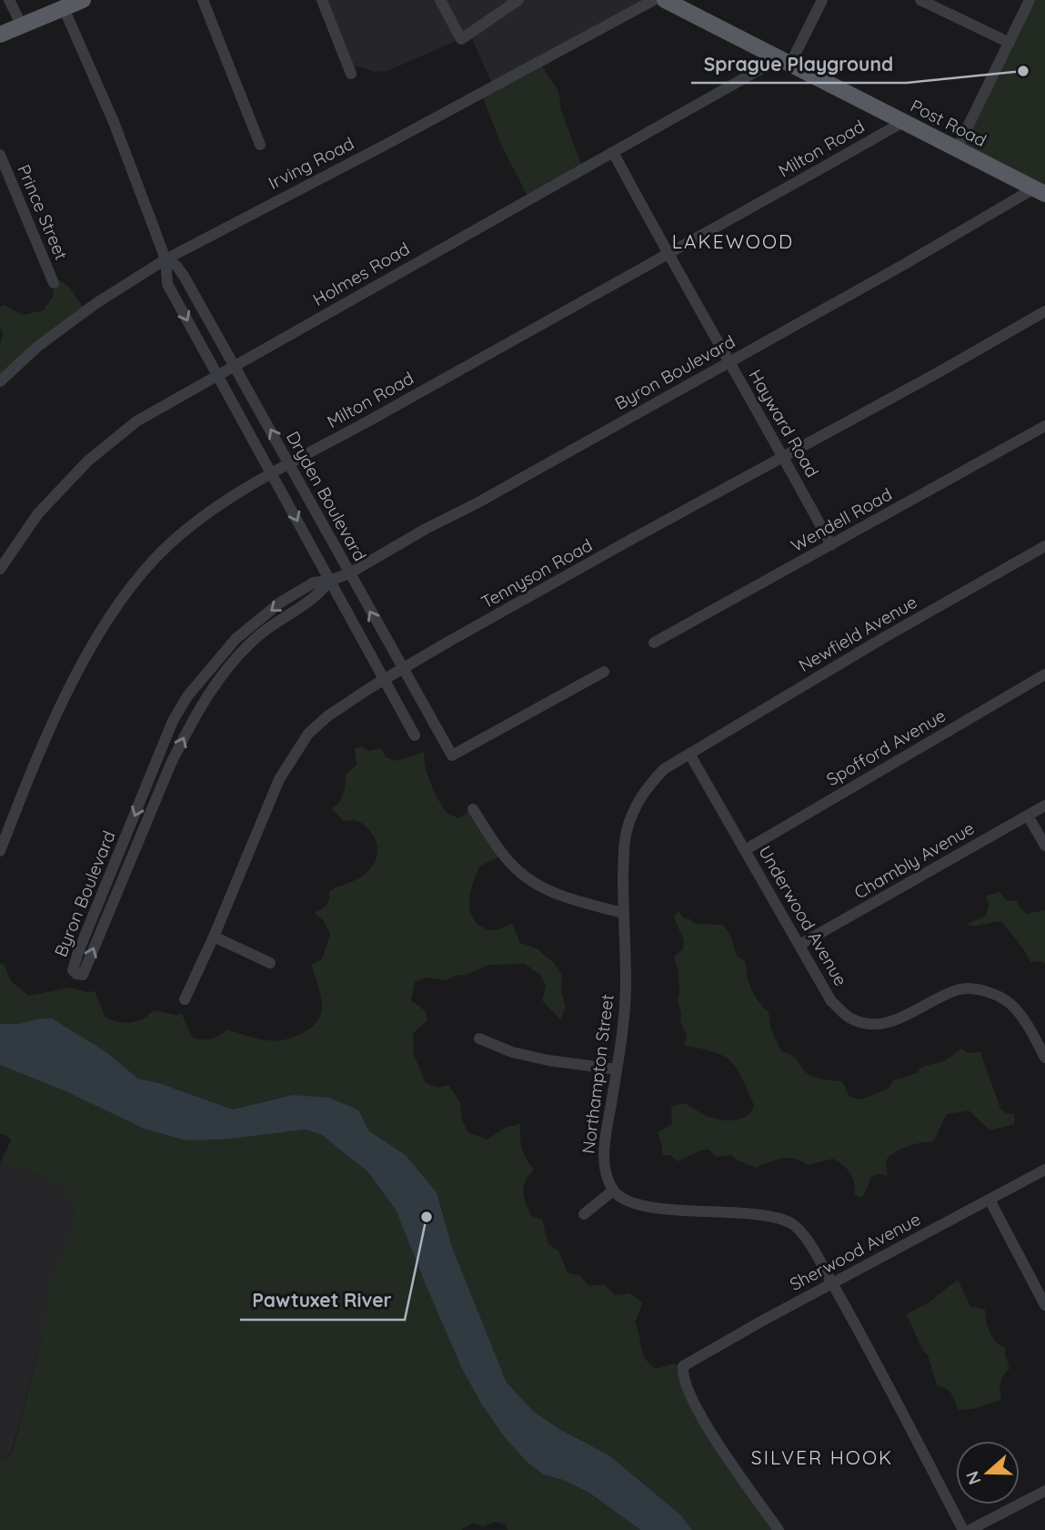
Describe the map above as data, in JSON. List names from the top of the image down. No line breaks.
{"streets":{"main road":["Post Road"],"street":["Milton Road","Irving Road","Prince Street","Holmes Road","Byron Boulevard","Hayward Road","Dryden Boulevard","Wendell Road","Tennyson Road","Newfield Avenue","Spofford Avenue","Chambly Avenue","Underwood Avenue","Northampton Street","Sherwood Avenue"]},"crossings":[["Post Road","Milton Road"],["Post Road","Holmes Road"],["Post Road","Byron Boulevard"],["Milton Road","Hayward Road"],["Milton Road","Dryden Boulevard"],["Irving Road","Dryden Boulevard"],["Holmes Road","Hayward Road"],["Holmes Road","Dryden Boulevard"],["Byron Boulevard","Hayward Road"],["Byron Boulevard","Dryden Boulevard"],["Hayward Road","Wendell Road"],["Hayward Road","Tennyson Road"],["Dryden Boulevard","Tennyson Road"],["Newfield Avenue","Underwood Avenue"],["Newfield Avenue","Northampton Street"],["Spofford Avenue","Underwood Avenue"],["Chambly Avenue","Underwood Avenue"],["Underwood Avenue","Northampton Street"]],"districts":["LAKEWOOD","SILVER HOOK"],"places":["Sprague Playground","Pawtuxet River"],"north":"left"}
